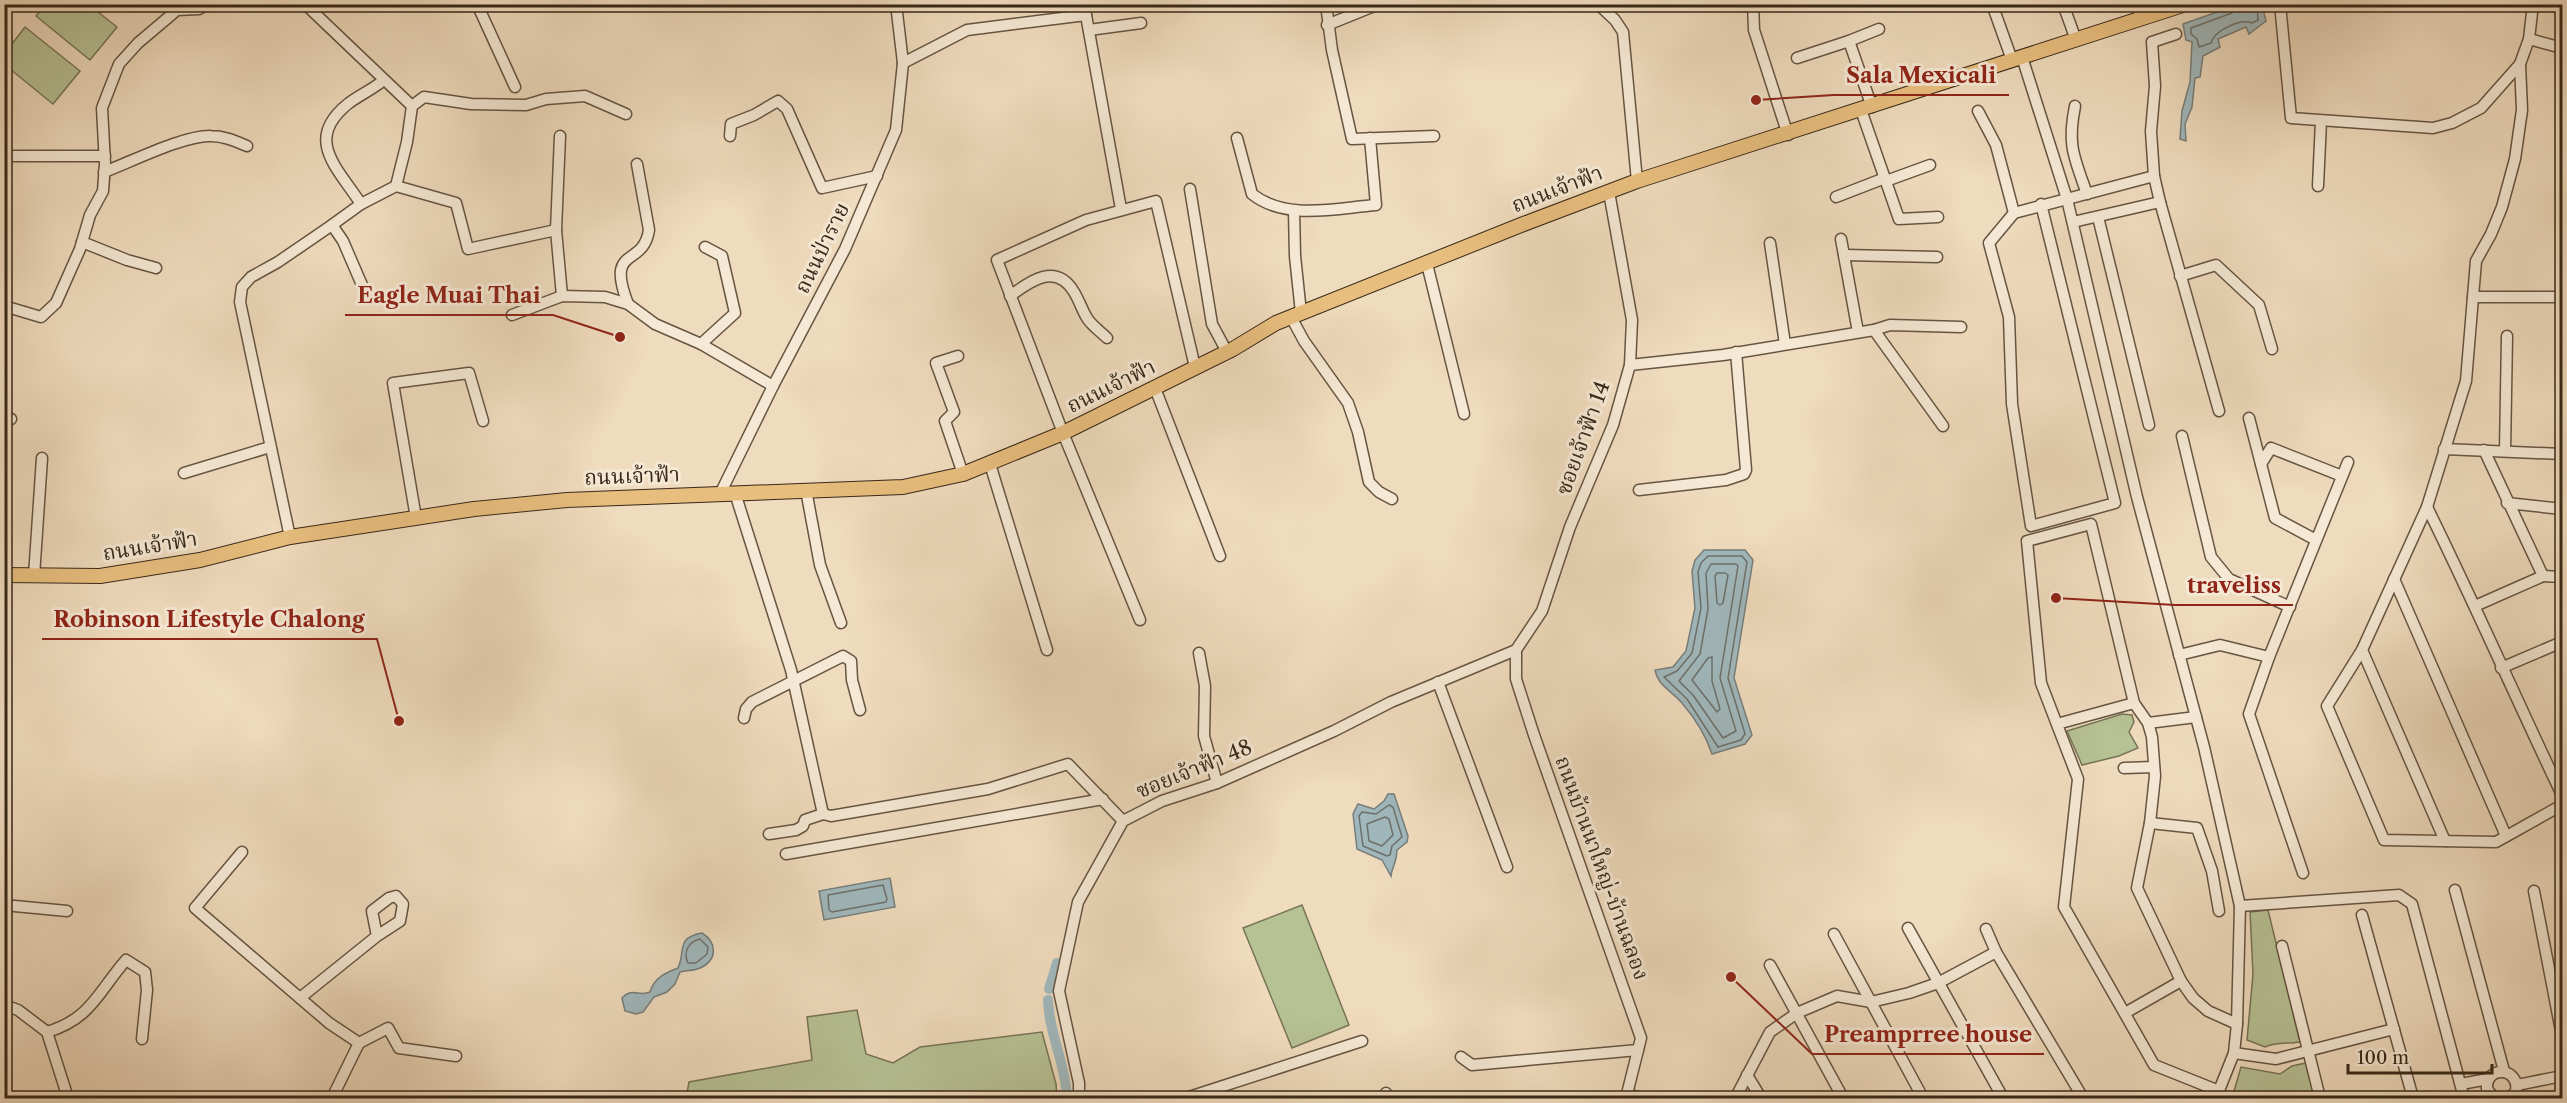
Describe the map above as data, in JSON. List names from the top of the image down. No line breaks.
{"streets":{"main road":["ถนนเจ้าฟ้า"],"street":["ถนนป่าราย","ซอยเจ้าฟ้า 14","ซอยเจ้าฟ้า 48","ถนนบ้านนาใหญ่-บ้านฉลอง"]},"crossings":[["ถนนเจ้าฟ้า","ถนนป่าราย"],["ถนนเจ้าฟ้า","ซอยเจ้าฟ้า 14"],["ซอยเจ้าฟ้า 14","ซอยเจ้าฟ้า 48"],["ซอยเจ้าฟ้า 14","ถนนบ้านนาใหญ่-บ้านฉลอง"],["ซอยเจ้าฟ้า 48","ถนนบ้านนาใหญ่-บ้านฉลอง"]],"places":["Sala Mexicali","Eagle Muai Thai","traveliss","Robinson Lifestyle Chalong","Preamprree house"],"scale_bar":"100 m"}
